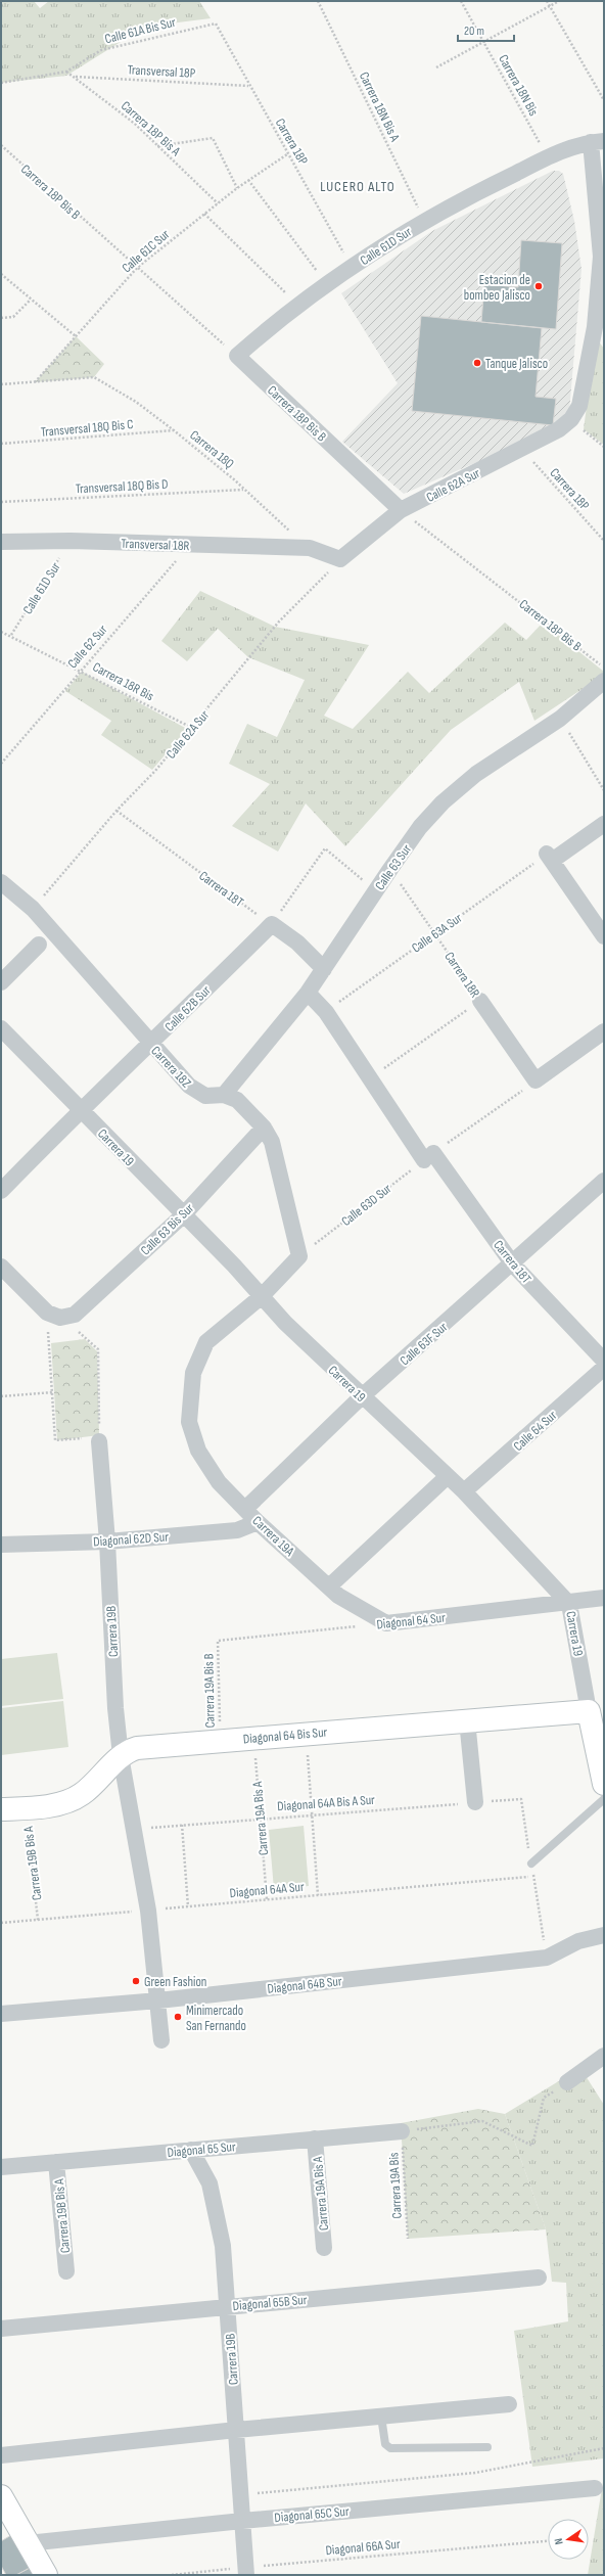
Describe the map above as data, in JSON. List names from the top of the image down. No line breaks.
{"streets":{"street":["Carrera 18P Bis B","Calle 61D Sur","Calle 62A Sur","Transversal 18R","Calle 63 Sur","Carrera 18T","Carrera 18R","Calle 62B Sur","Carrera 18Z","Carrera 19","Calle 63 Bis Sur","Calle 63F Sur","Calle 64 Sur","Carrera 19A","Diagonal 62D Sur","Diagonal 64 Sur","Carrera 19B","Diagonal 64 Bis Sur","Carrera 19A Bis A","Carrera 19B Bis A","Diagonal 64B Sur","Diagonal 65 Sur","Diagonal 65B Sur","Diagonal 65C Sur"],"path":["Calle 61A Bis Sur","Transversal 18P","Carrera 18N Bis","Carrera 18N Bis A","Carrera 18P Bis A","Carrera 18P","Calle 61C Sur","Transversal 18Q Bis C","Carrera 18Q","Transversal 18Q Bis D","Calle 62 Sur","Carrera 18R Bis","Calle 63A Sur","Calle 63D Sur","Carrera 19A Bis B","Diagonal 64A Bis A Sur","Diagonal 64A Sur","Carrera 19A Bis","Diagonal 66A Sur"]},"crossings":[["Calle 61A Bis Sur","Carrera 18P Bis A"],["Calle 61A Bis Sur","Carrera 18P"],["Transversal 18P","Carrera 18P Bis A"],["Transversal 18P","Carrera 18P"],["Carrera 18N Bis","Calle 61D Sur"],["Carrera 18N Bis A","Calle 61D Sur"],["Carrera 18P Bis A","Calle 61C Sur"],["Carrera 18P","Calle 61D Sur"],["Carrera 18P","Calle 61C Sur"],["Carrera 18P","Calle 62A Sur"],["Carrera 18P Bis B","Calle 61D Sur"],["Carrera 18P Bis B","Calle 61C Sur"],["Carrera 18P Bis B","Calle 62A Sur"],["Calle 61D Sur","Transversal 18R"],["Calle 61D Sur","Carrera 18R Bis"],["Calle 61C Sur","Carrera 18Q"],["Transversal 18Q Bis C","Carrera 18Q"],["Carrera 18Q","Transversal 18Q Bis D"],["Carrera 18Q","Transversal 18R"],["Calle 62A Sur","Carrera 18R Bis"],["Calle 62A Sur","Carrera 18T"],["Calle 62A Sur","Carrera 18Z"],["Transversal 18R","Calle 62 Sur"],["Calle 62 Sur","Carrera 18R Bis"],["Calle 63 Sur","Carrera 18T"],["Calle 63 Sur","Carrera 18R"],["Calle 63 Sur","Carrera 18Z"],["Carrera 18T","Calle 63A Sur"],["Carrera 18T","Calle 62B Sur"],["Carrera 18T","Calle 63D Sur"],["Carrera 18T","Calle 63F Sur"],["Calle 63A Sur","Carrera 18R"],["Carrera 18R","Calle 63D Sur"],["Calle 62B Sur","Carrera 18Z"],["Calle 62B Sur","Carrera 19"],["Carrera 18Z","Calle 63D Sur"],["Carrera 18Z","Calle 63 Bis Sur"],["Carrera 19","Calle 63 Bis Sur"],["Carrera 19","Calle 63F Sur"],["Carrera 19","Calle 64 Sur"],["Carrera 19","Carrera 19A"],["Carrera 19","Diagonal 64 Sur"],["Carrera 19","Diagonal 64 Bis Sur"],["Calle 63F Sur","Carrera 19A"],["Carrera 19A","Diagonal 62D Sur"],["Carrera 19A","Diagonal 64 Sur"],["Diagonal 62D Sur","Carrera 19B"],["Diagonal 64 Sur","Carrera 19A Bis B"],["Carrera 19B","Diagonal 64 Bis Sur"],["Carrera 19B","Diagonal 64A Bis A Sur"],["Carrera 19B","Diagonal 64A Sur"],["Carrera 19B","Diagonal 64B Sur"],["Carrera 19B","Diagonal 65 Sur"],["Carrera 19B","Diagonal 65B Sur"],["Carrera 19B","Diagonal 65C Sur"],["Carrera 19B","Diagonal 66A Sur"],["Carrera 19A Bis B","Diagonal 64 Bis Sur"],["Diagonal 64 Bis Sur","Carrera 19A Bis A"],["Diagonal 64 Bis Sur","Carrera 19B Bis A"],["Diagonal 64A Bis A Sur","Carrera 19A Bis A"],["Carrera 19A Bis A","Diagonal 64A Sur"],["Carrera 19A Bis A","Diagonal 65 Sur"],["Carrera 19B Bis A","Diagonal 64A Sur"],["Carrera 19B Bis A","Diagonal 65 Sur"],["Diagonal 65 Sur","Carrera 19A Bis"]],"districts":["LUCERO ALTO"],"places":["Estacion de bombeo Jalisco","Tanque Jalisco","Green Fashion","Minimercado San Fernando"],"scale_bar":"20 m","north":"left"}
